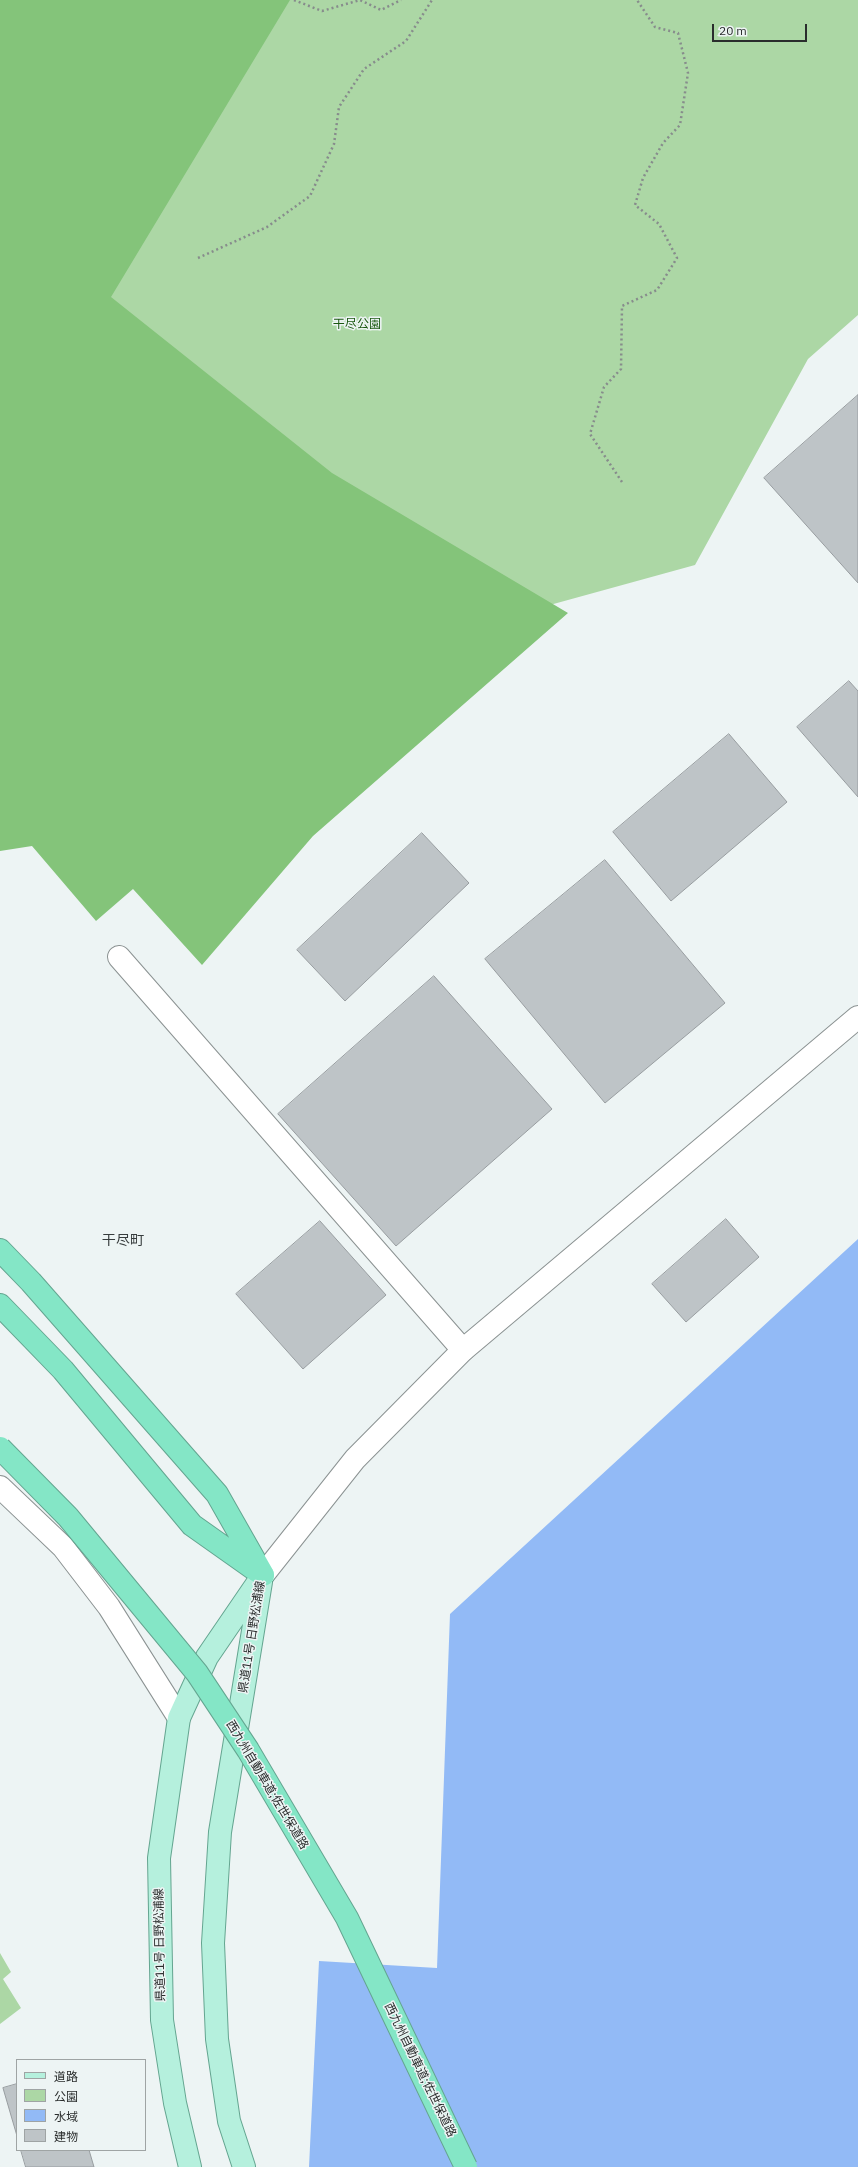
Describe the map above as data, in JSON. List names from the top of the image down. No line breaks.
{"streets":{"highway":["西九州自動車道;佐世保道路"],"main road":["県道11号 日野松浦線"]},"districts":["干尽町"],"parks":["干尽公園"],"legend":["道路","公園","水域","建物"],"scale_bar":"20 m"}
